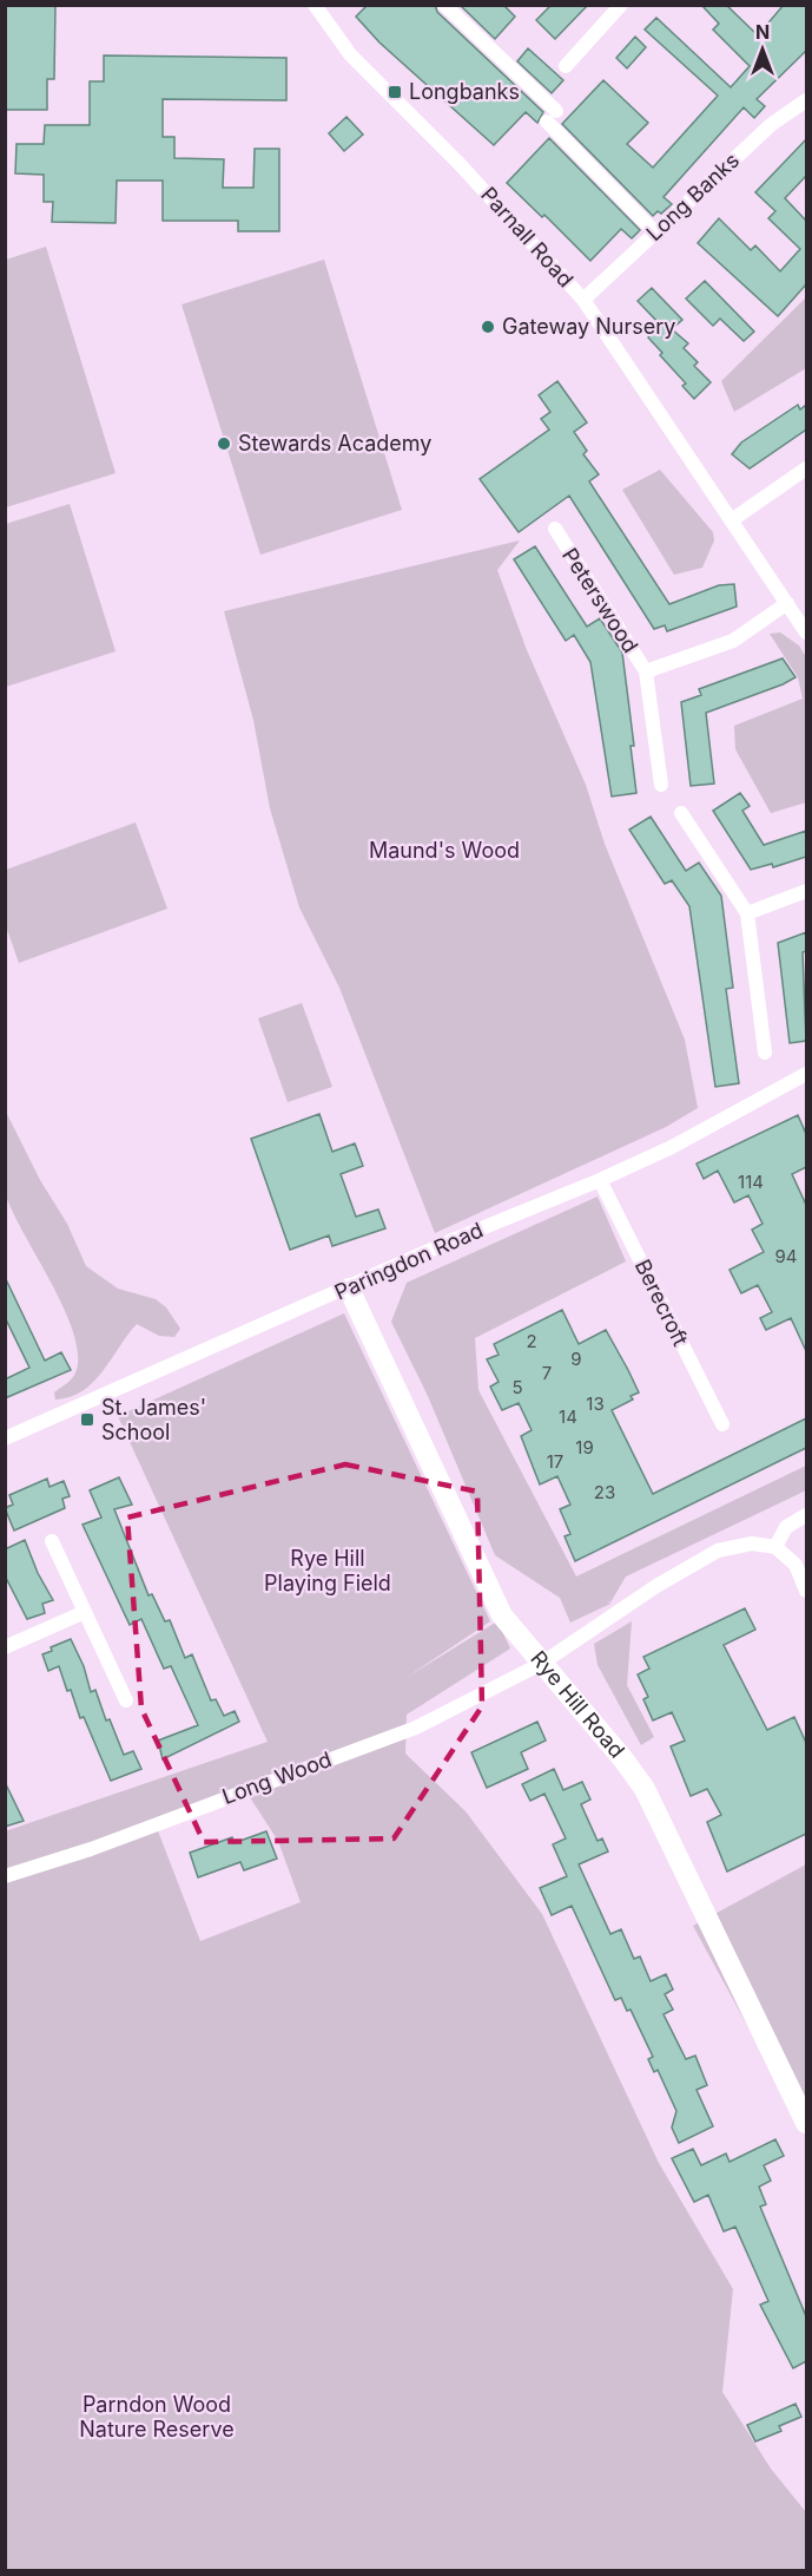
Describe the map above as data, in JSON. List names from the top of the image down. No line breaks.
{"streets":{"street":["Long Banks","Parnall Road","Peterswood","Paringdon Road","Berecroft","Rye Hill Road","Long Wood"]},"crossings":[["Long Banks","Parnall Road"],["Parnall Road","Peterswood"],["Paringdon Road","Berecroft"],["Paringdon Road","Rye Hill Road"],["Rye Hill Road","Long Wood"]],"parks":["Maund's Wood","Rye Hill Playing Field","Parndon Wood Nature Reserve"],"places":{"transit":["Longbanks","St. James' School"],"other":["Gateway Nursery","Stewards Academy"]},"house_numbers":["114","94","2","9","7","5","13","14","19","17","23"],"north":"top"}
